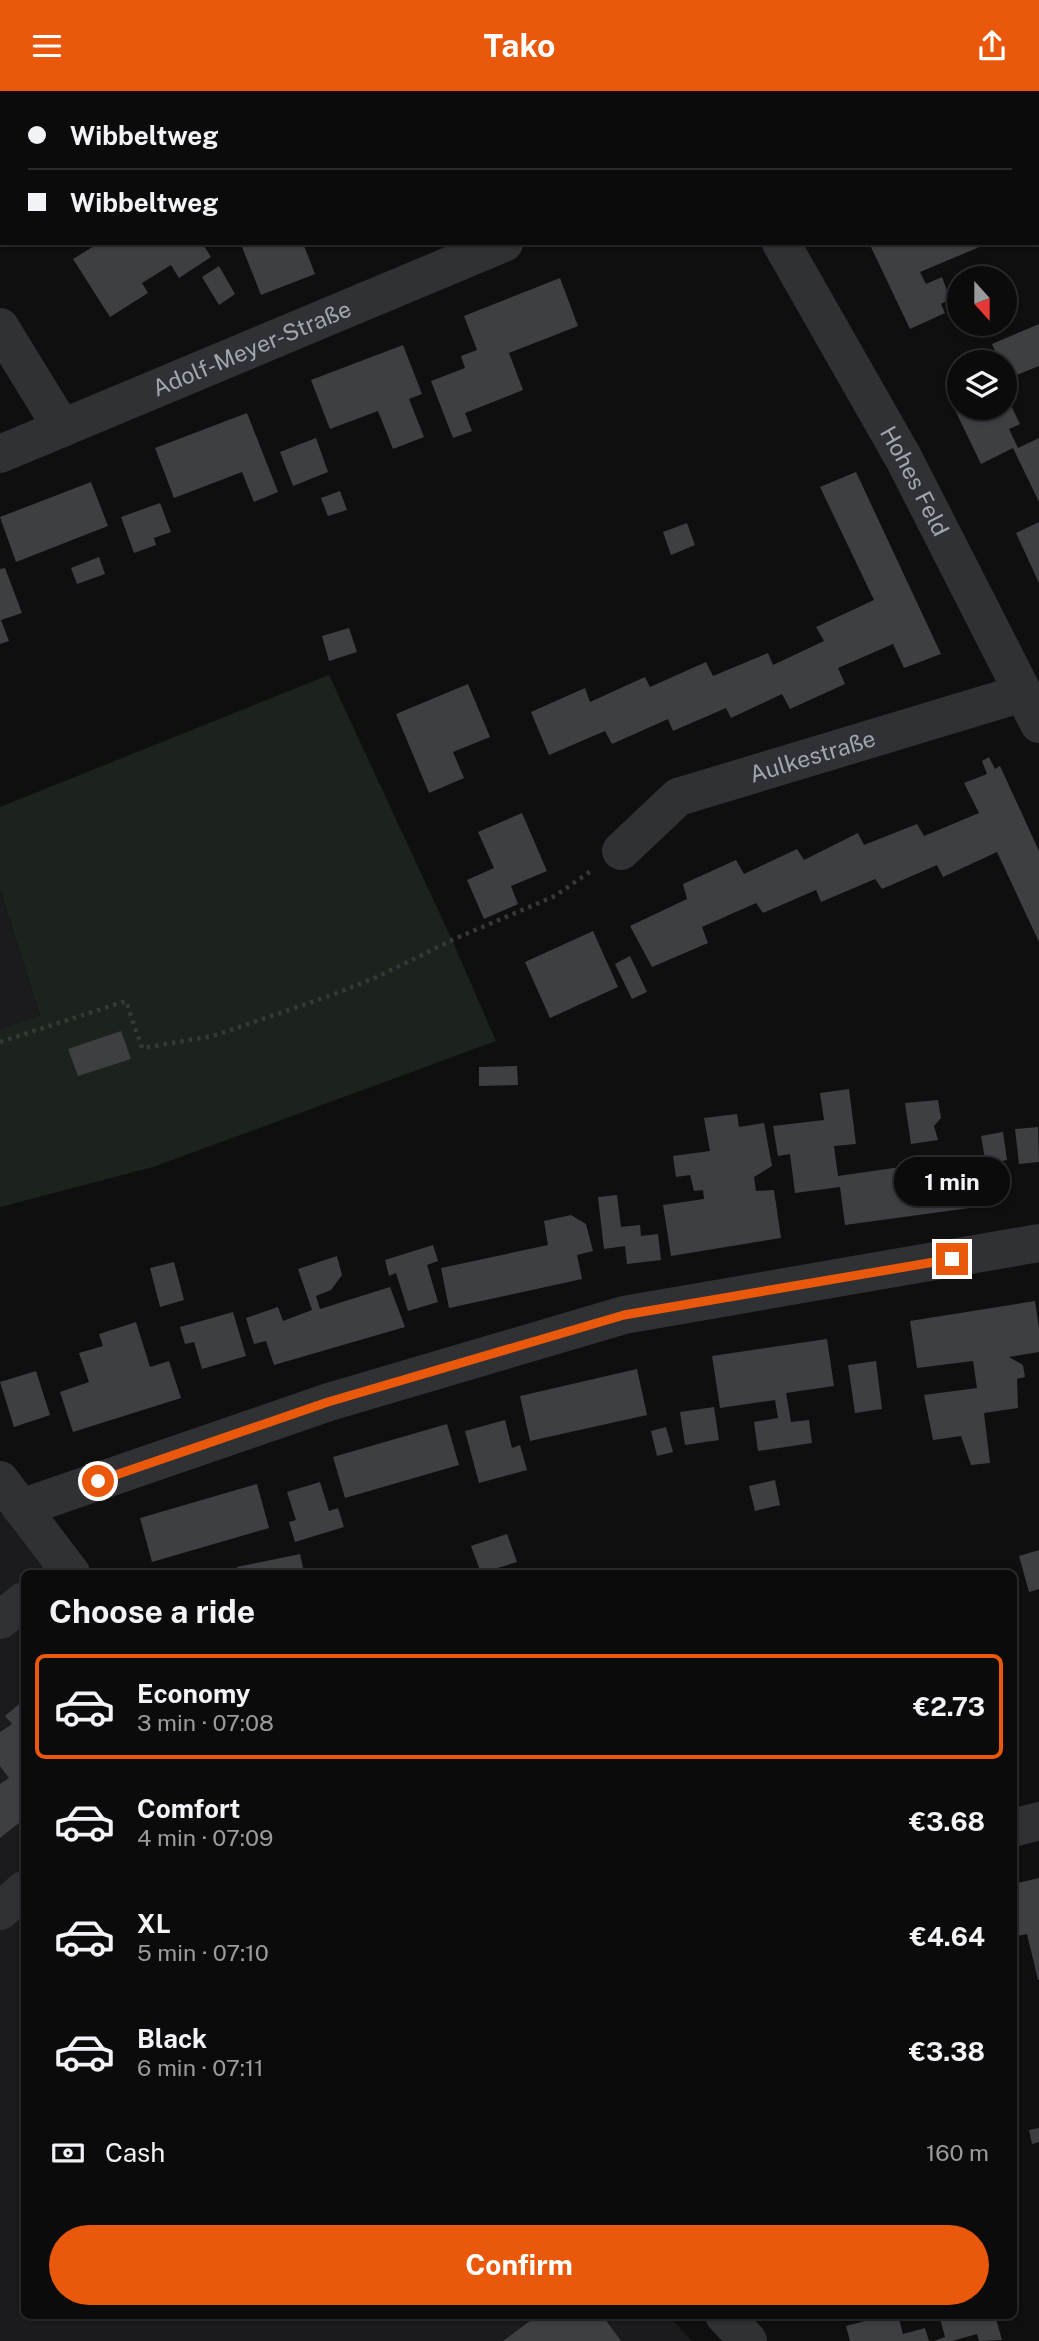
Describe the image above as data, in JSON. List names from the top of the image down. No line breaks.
{"streets":{"street":["Adolf-Meyer-Straße","Hohes Feld","Aulkestraße"]},"crossings":[["Hohes Feld","Aulkestraße"]],"north":"bottom","page":{"header":"Tako","banner":["Wibbeltweg","Wibbeltweg"],"bubble":"1 min","heading":"Choose a ride","list":[{"name":"Economy","note":"3 min · 07:08","value":"€2.73"},{"name":"Comfort","note":"4 min · 07:09","value":"€3.68"},{"name":"XL","note":"5 min · 07:10","value":"€4.64"},{"name":"Black","note":"6 min · 07:11","value":"€3.38"}],"pay":["Cash","160 m"],"buttons":"Confirm"}}
